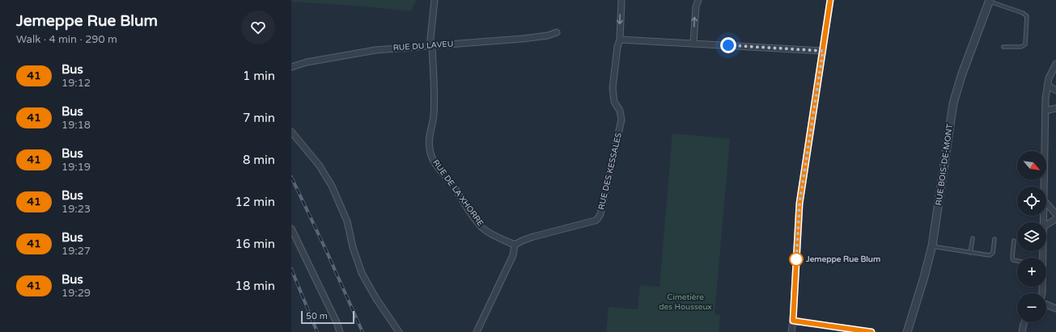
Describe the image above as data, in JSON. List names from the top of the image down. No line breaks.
{"streets":{"street":["RUE DU LAVEU","RUE BOIS-DE-MONT","RUE DES KESSALES","RUE DE LA XHORRE"]},"crossings":[["RUE DU LAVEU","RUE DE LA XHORRE"],["RUE DES KESSALES","RUE DE LA XHORRE"]],"parks":["Cimetière des Housseux"],"places":["Jemeppe Rue Blum"],"lines":["bus line 41"],"scale_bar":"50 m","north":"bottom right","page":{"heading":["Jemeppe Rue Blum","Walk · 4 min · 290 m"],"list":[{"mark":"41","name":"Bus","note":"19:12","value":"1 min"},{"mark":"41","name":"Bus","note":"19:18","value":"7 min"},{"mark":"41","name":"Bus","note":"19:19","value":"8 min"},{"mark":"41","name":"Bus","note":"19:23","value":"12 min"},{"mark":"41","name":"Bus","note":"19:27","value":"16 min"},{"mark":"41","name":"Bus","note":"19:29","value":"18 min"}],"map_buttons":["+","−"],"scale":"50 m"}}
